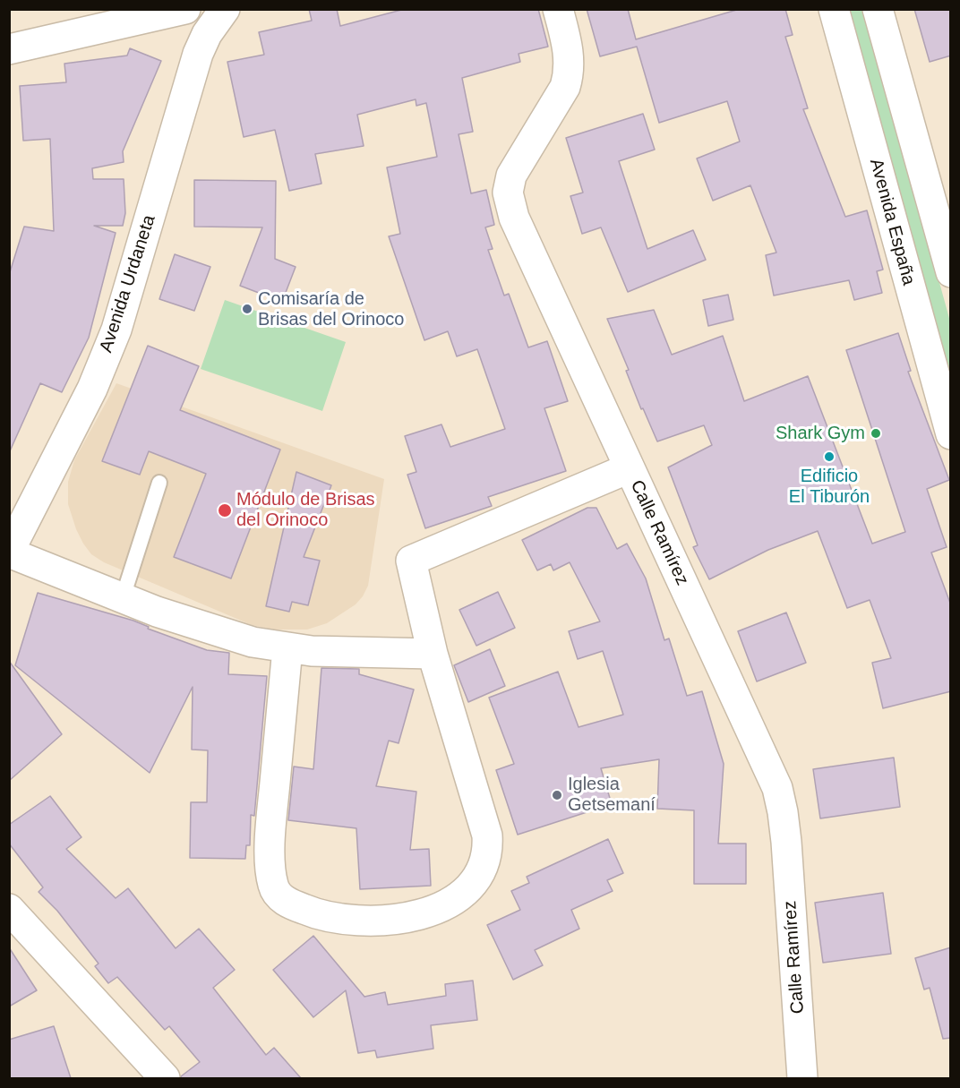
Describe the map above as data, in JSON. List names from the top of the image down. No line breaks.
{"streets":{"street":["Avenida España","Avenida Urdaneta","Calle Ramírez"]},"places":["Comisaría de Brisas del Orinoco","Shark Gym","Edificio El Tiburón","Módulo de Brisas del Orinoco","Iglesia Getsemaní"]}
